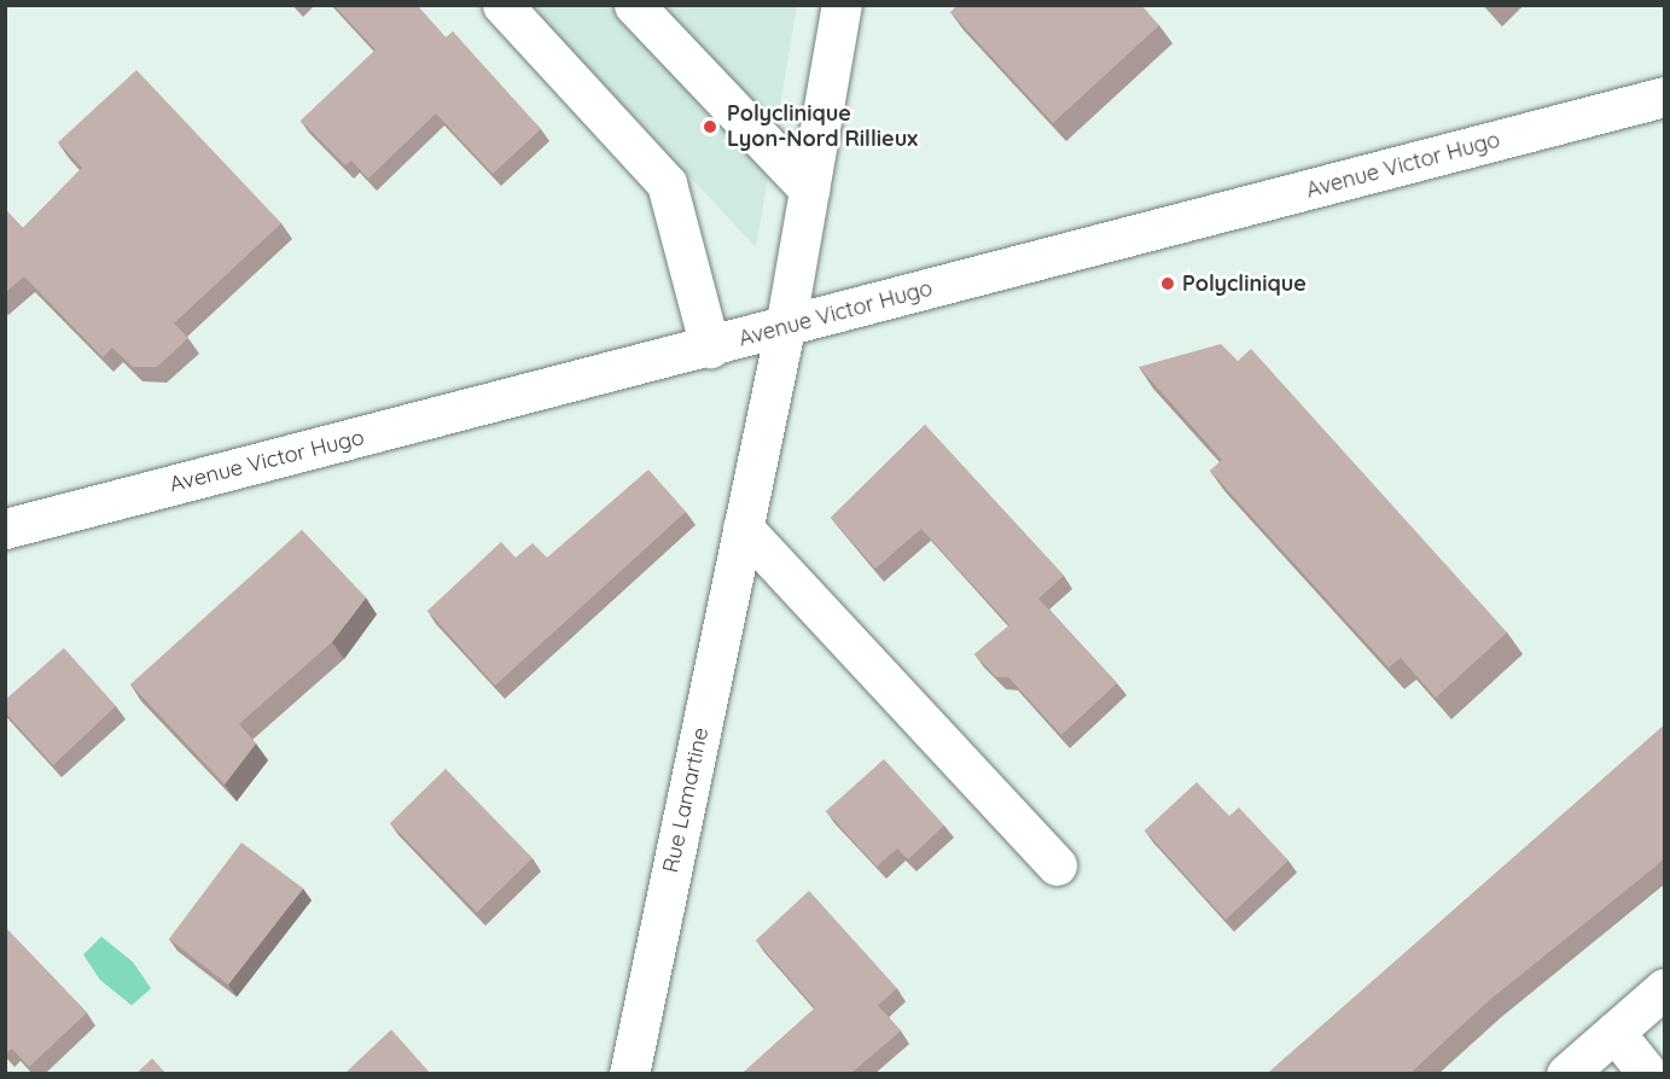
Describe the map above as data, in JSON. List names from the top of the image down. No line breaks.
{"streets":{"street":["Avenue Victor Hugo","Rue Lamartine"]},"crossings":[["Avenue Victor Hugo","Rue Lamartine"]],"places":["Polyclinique Lyon-Nord Rillieux","Polyclinique"]}
